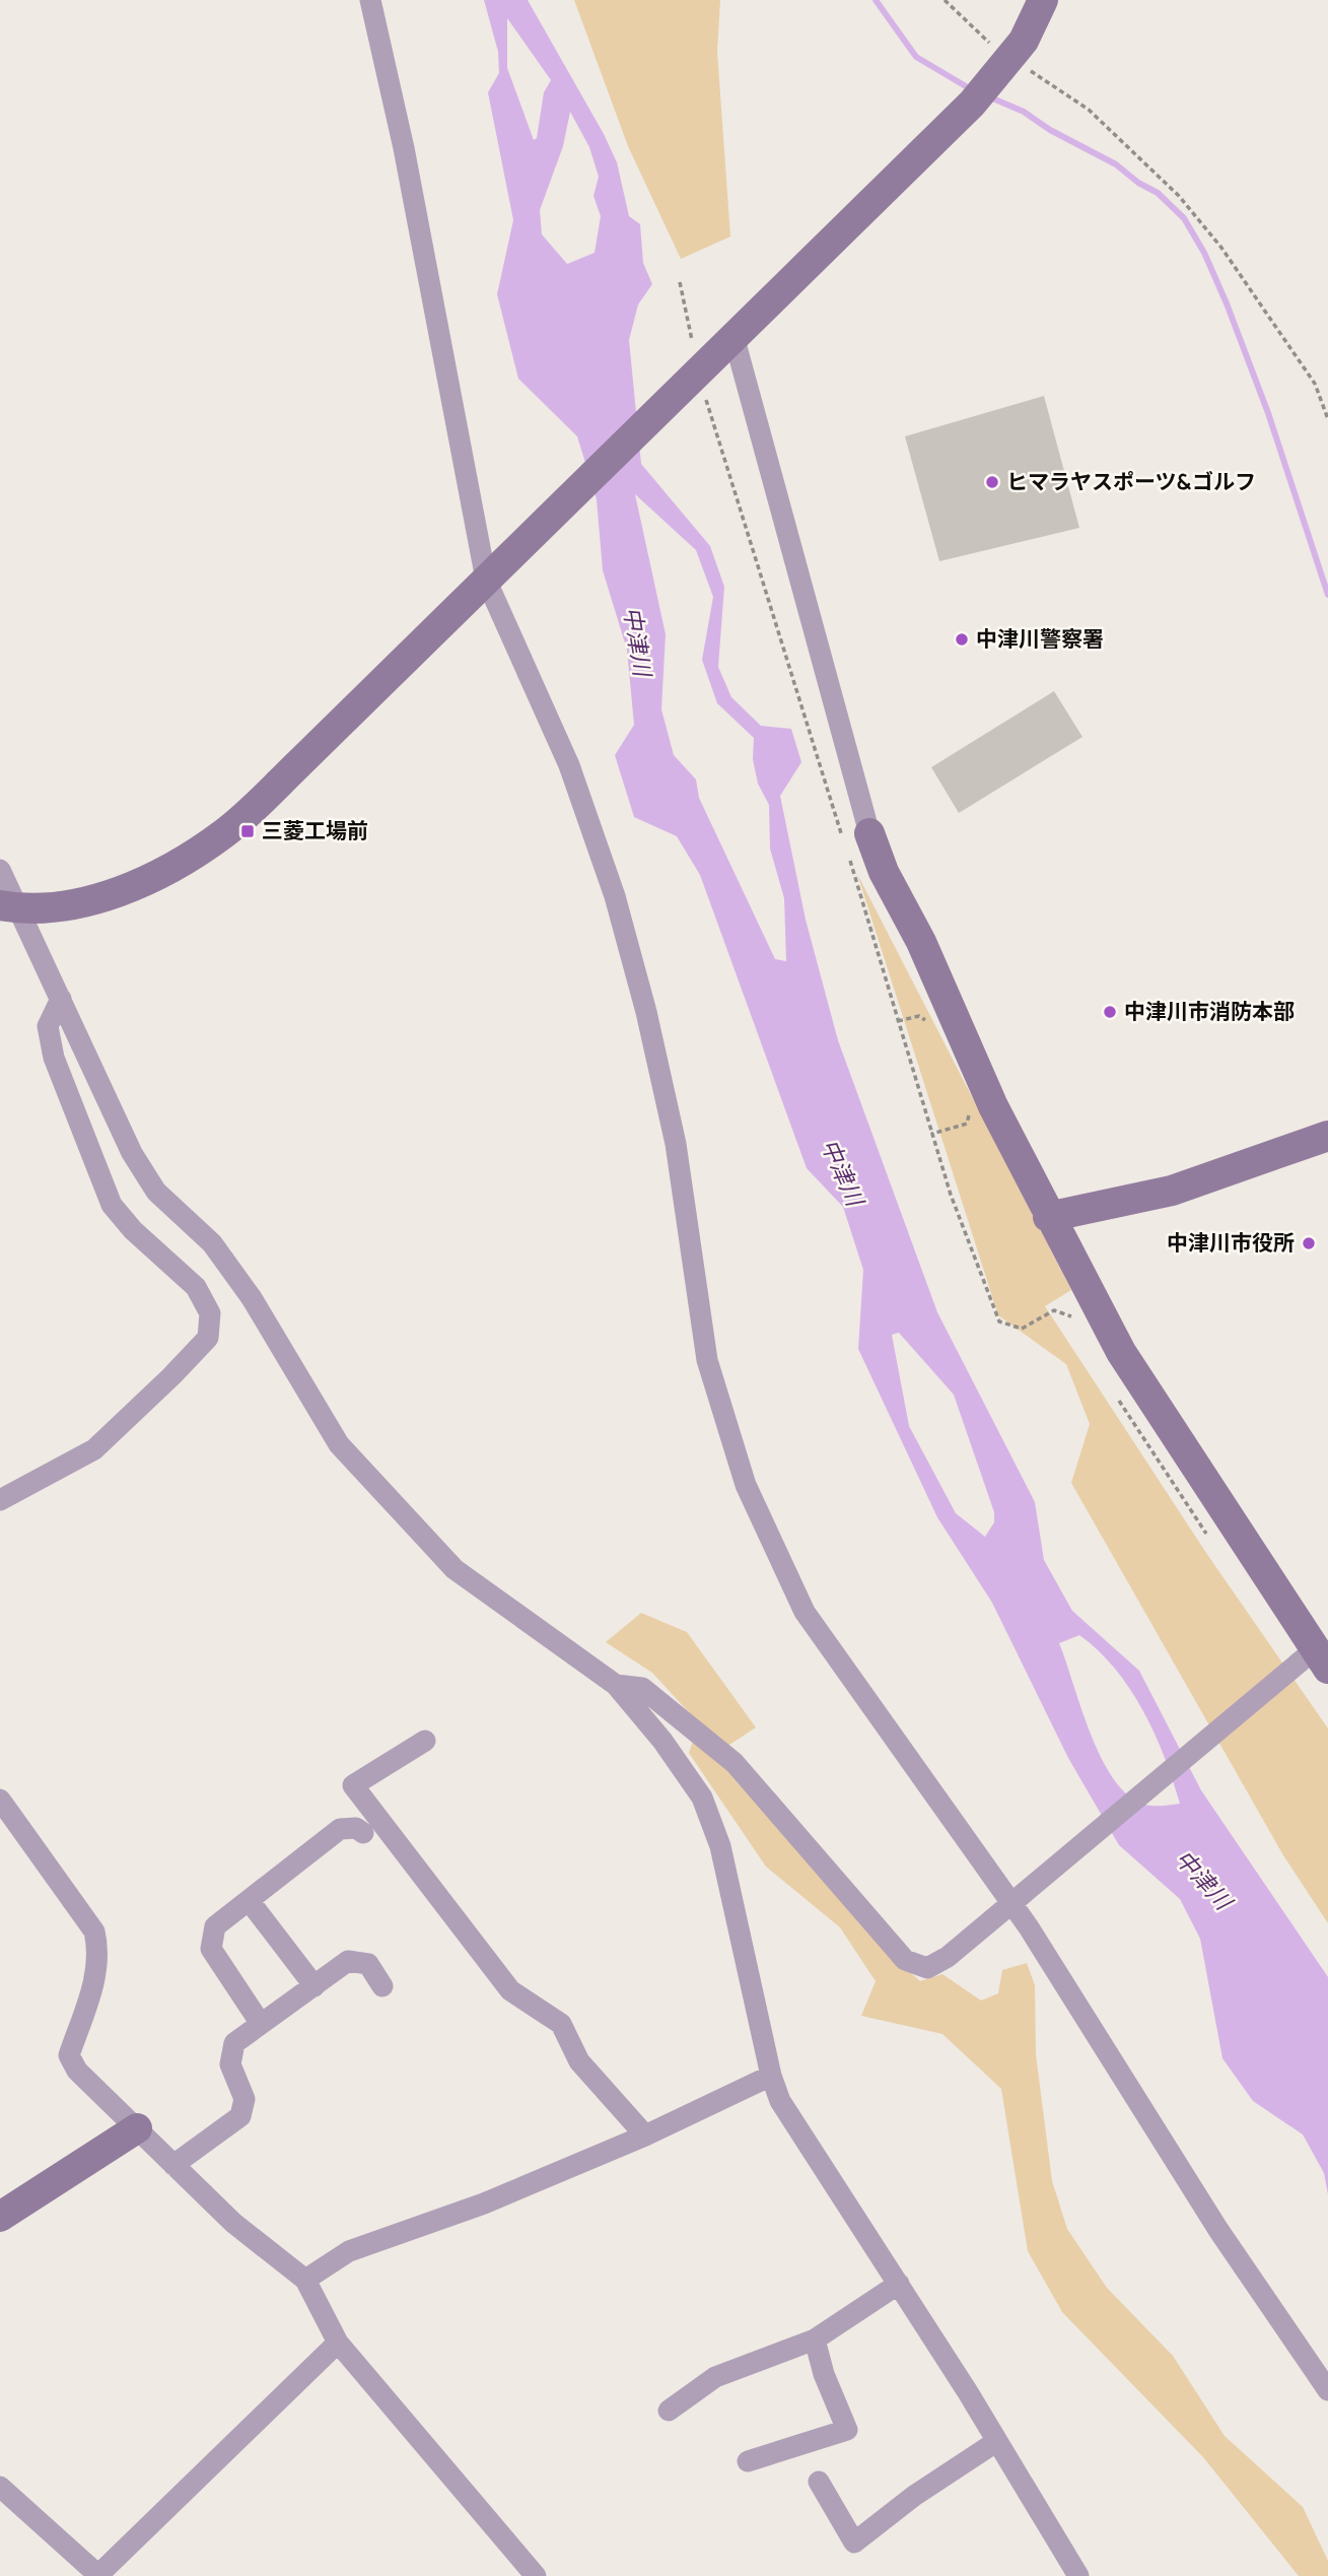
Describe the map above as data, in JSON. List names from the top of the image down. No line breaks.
{"water":["中津川"],"places":{"other":["ヒマラヤスポーツ&ゴルフ","中津川警察署","中津川市消防本部","中津川市役所"],"transit":["三菱工場前"]}}
